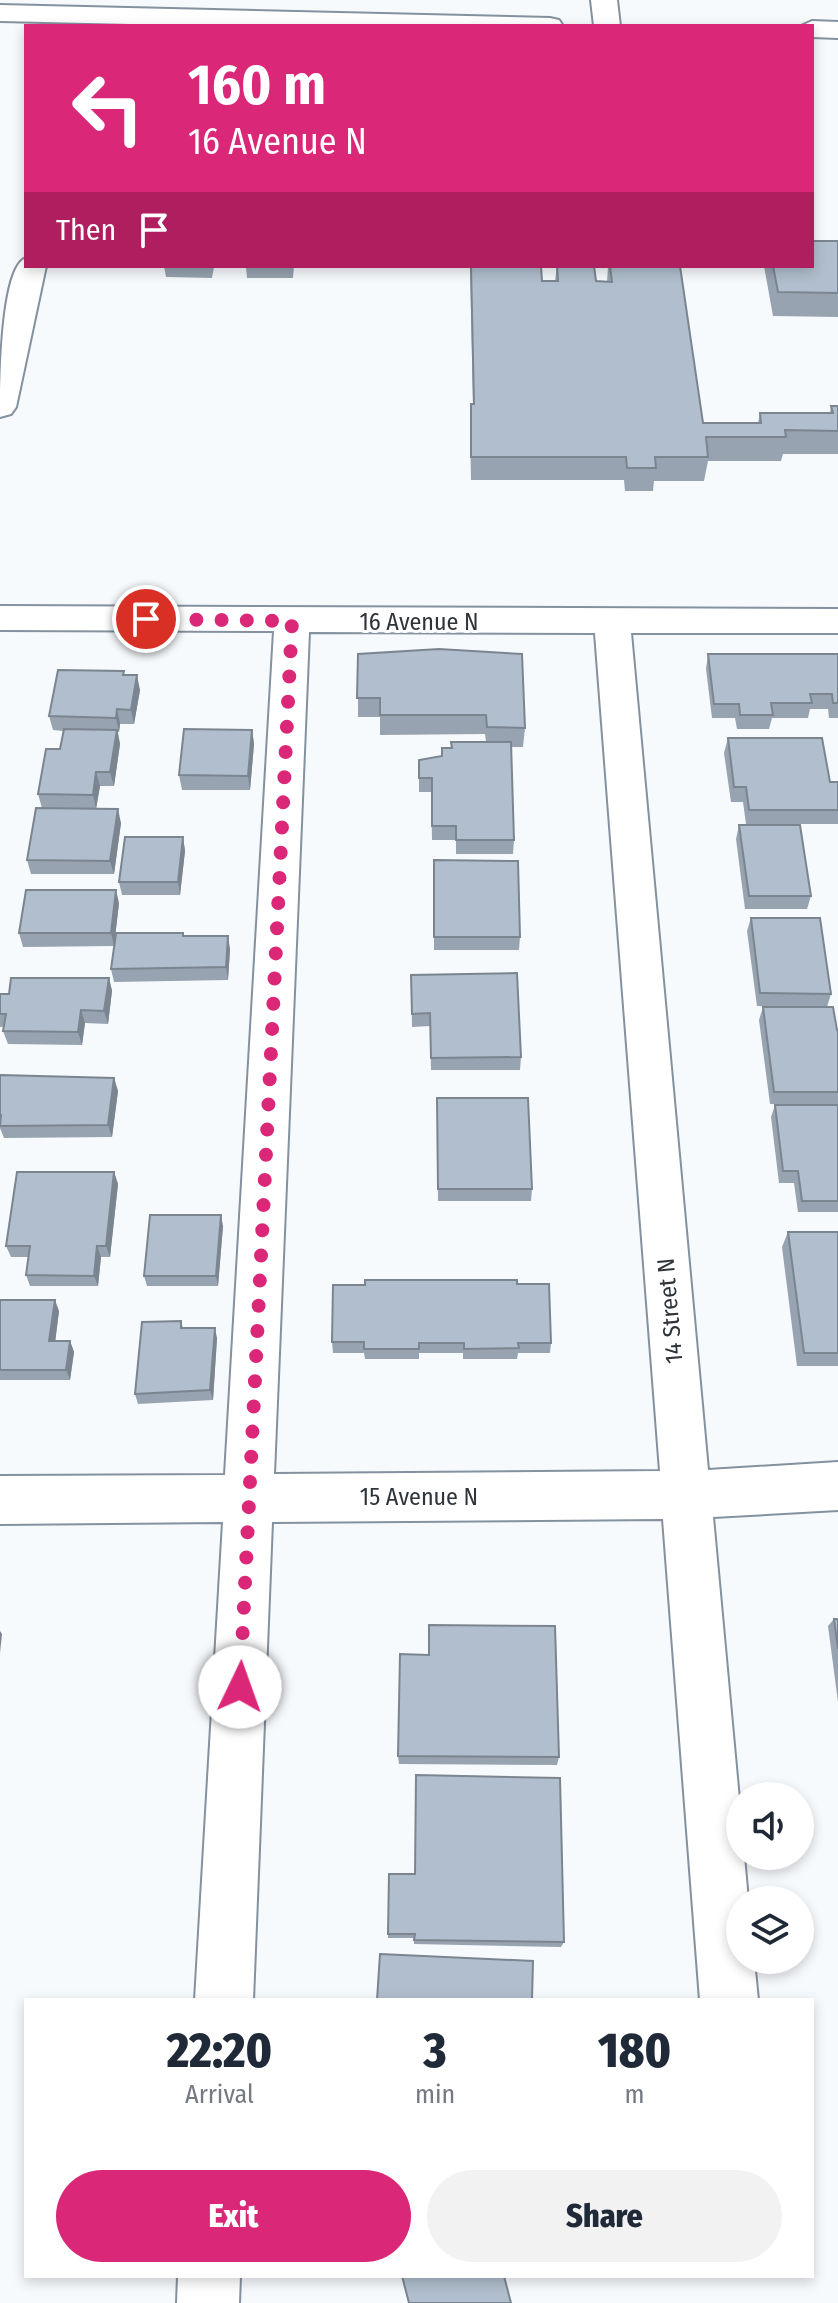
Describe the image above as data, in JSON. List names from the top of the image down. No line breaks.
{"streets":{"street":["16 Avenue N","14 Street N","15 Avenue N"]},"crossings":[["16 Avenue N","14 Street N"],["14 Street N","15 Avenue N"]],"page":{"turn":["160 m","16 Avenue N"],"then":"Then","eta":["22:20","Arrival","3","min","180","m"],"buttons":["Exit","Share"]}}
